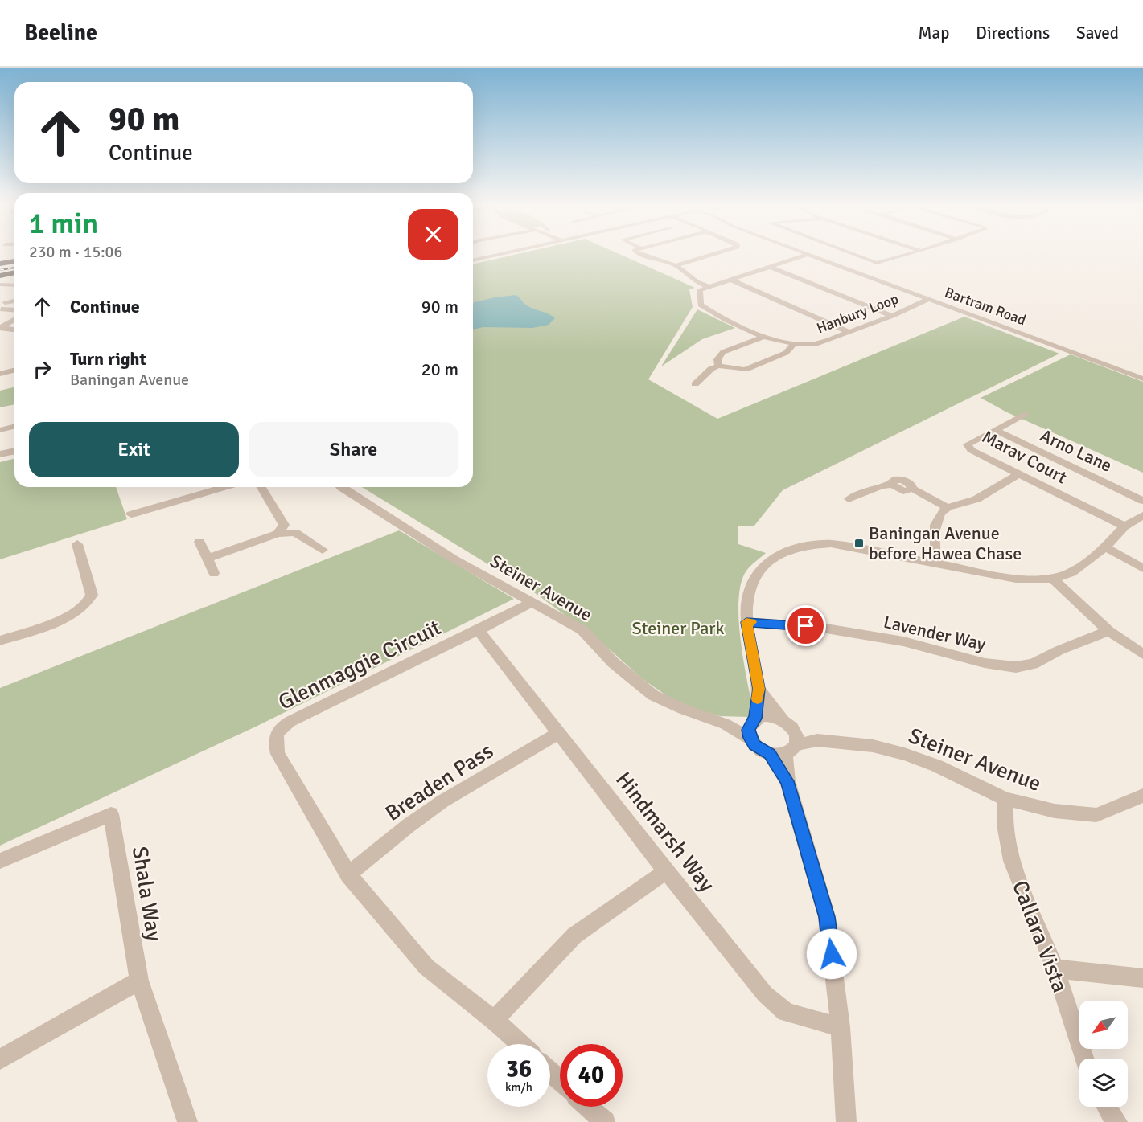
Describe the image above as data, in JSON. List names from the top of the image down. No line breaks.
{"streets":{"street":["Bartram Road","Hanbury Loop","Arno Lane","Marav Court","Steiner Avenue","Lavender Way","Glenmaggie Circuit","Breaden Pass","Hindmarsh Way","Shala Way","Callara Vista"]},"crossings":[["Bartram Road","Hanbury Loop"],["Arno Lane","Marav Court"],["Steiner Avenue","Glenmaggie Circuit"],["Steiner Avenue","Callara Vista"],["Glenmaggie Circuit","Breaden Pass"],["Glenmaggie Circuit","Hindmarsh Way"],["Breaden Pass","Hindmarsh Way"]],"parks":["Steiner Park"],"places":{"transit":["Baningan Avenue before Hawea Chase"]},"north":"bottom left","page":{"header":"Beeline","nav":["Map","Directions","Saved"],"turn":["90 m","Continue"],"heading":["1 min","230 m · 15:06"],"list":[{"name":"Continue","value":"90 m"},{"name":"Turn right","note":"Baningan Avenue","value":"20 m"}],"buttons":["Exit","Share"],"speed":"36 km/h","limit":"40"}}
